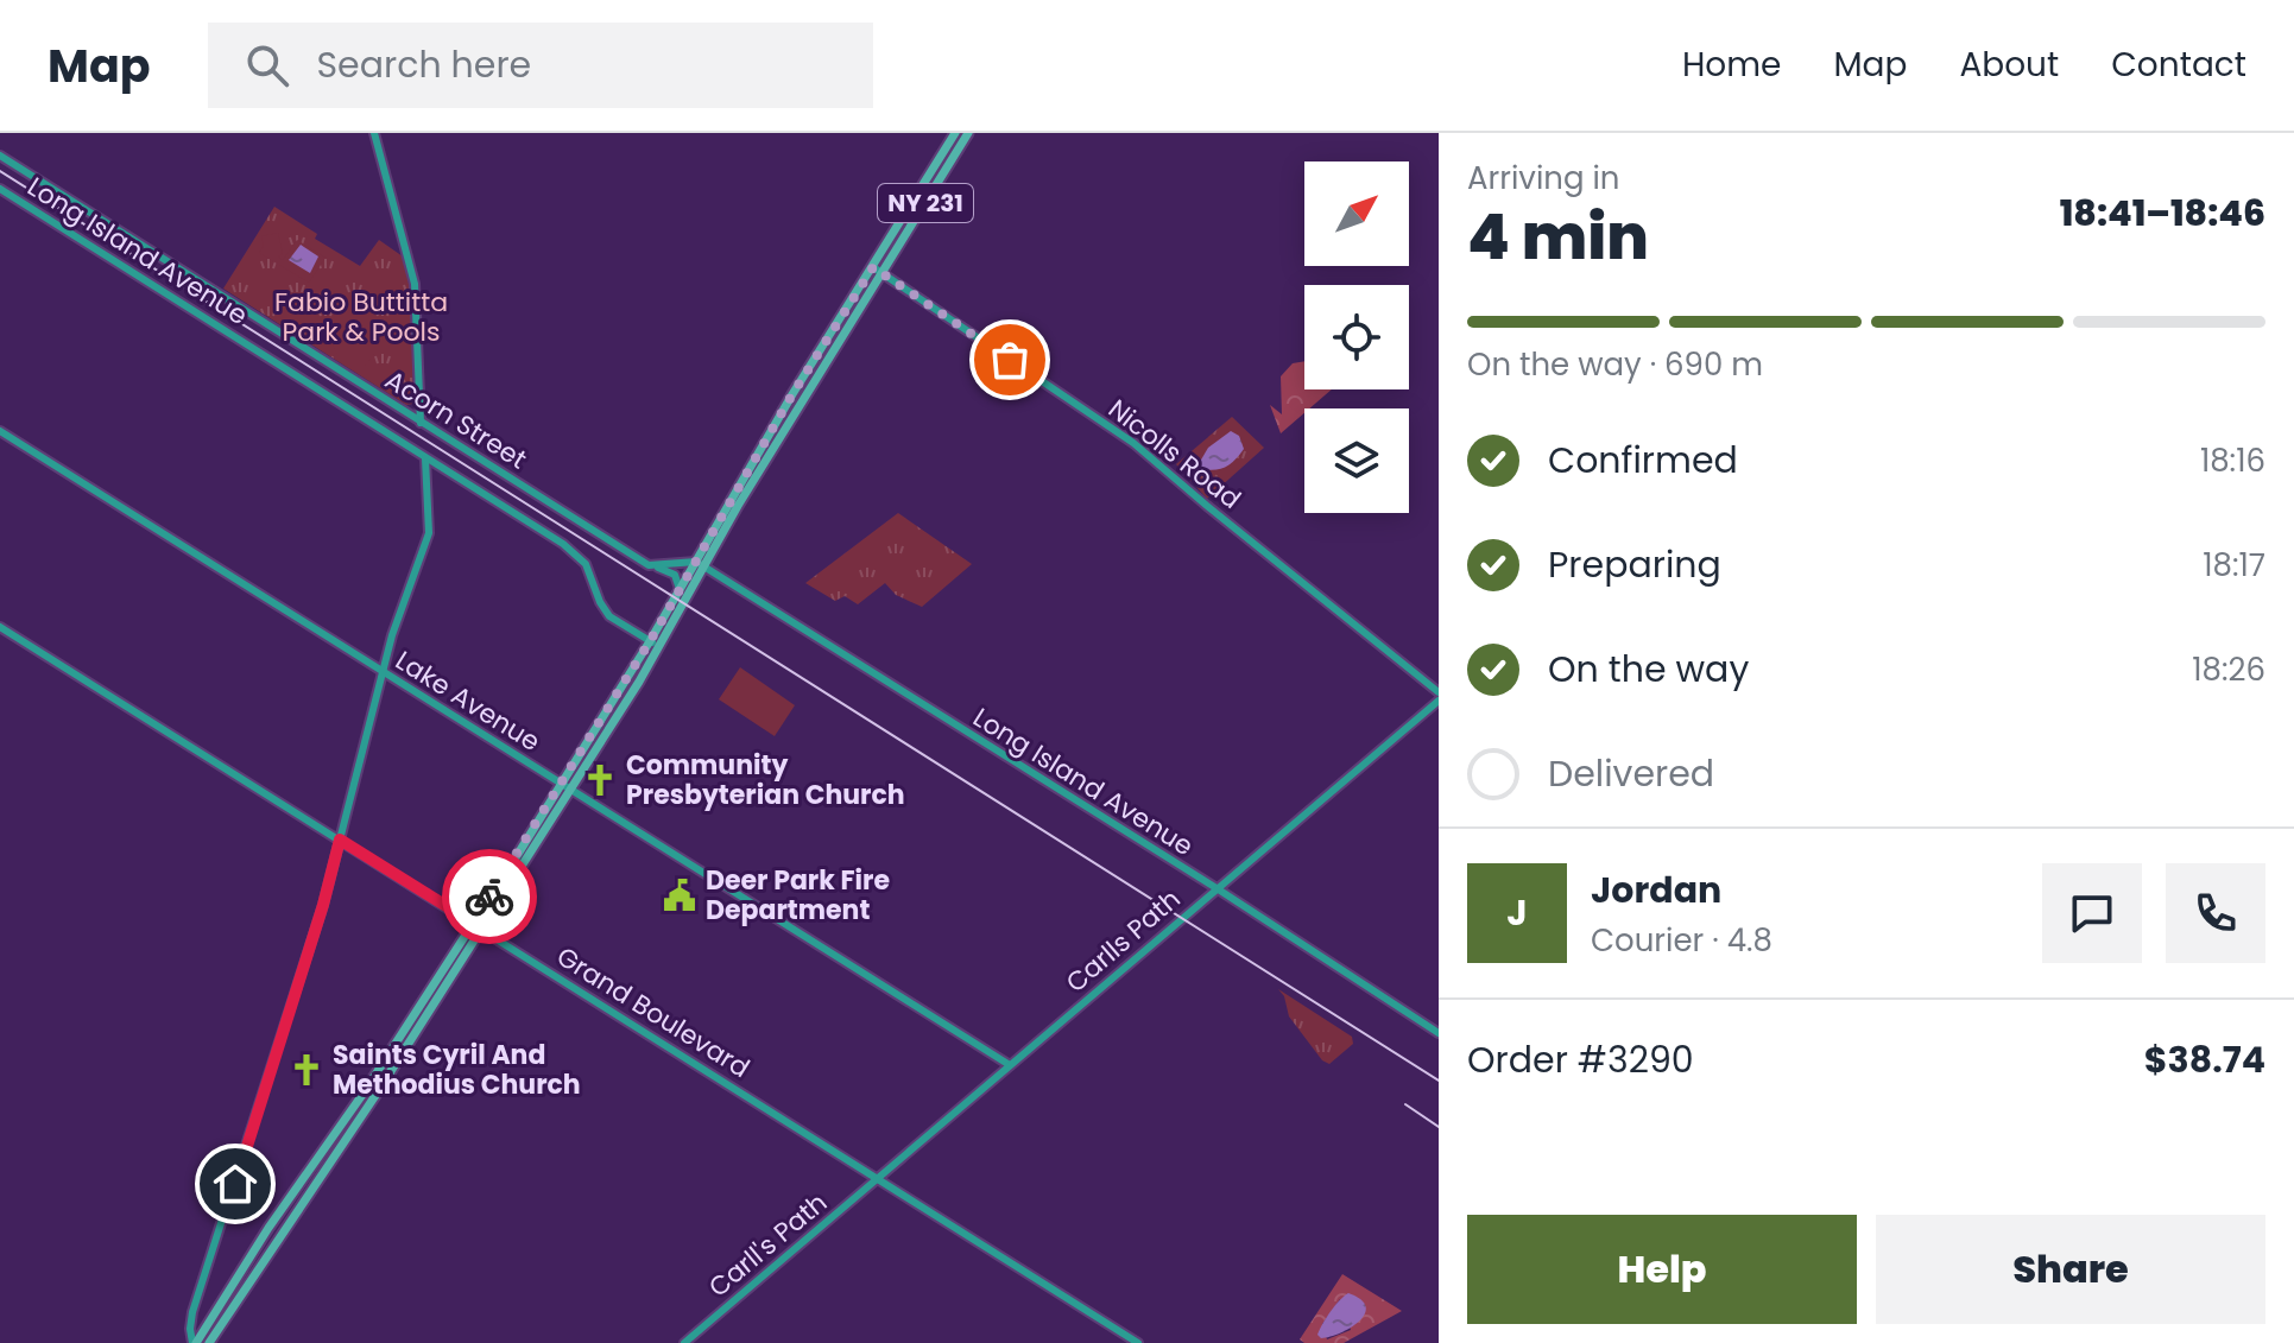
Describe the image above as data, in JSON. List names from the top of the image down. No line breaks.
{"streets":{"main road":["NY 231"],"street":["Long Island Avenue","Acorn Street","Nicolls Road","Lake Avenue","Carlls Path","Grand Boulevard","Carll's Path"]},"crossings":[["NY 231","Long Island Avenue"],["NY 231","Acorn Street"],["NY 231","Nicolls Road"],["NY 231","Lake Avenue"],["NY 231","Grand Boulevard"],["Long Island Avenue","Carlls Path"],["Lake Avenue","Carlls Path"],["Carlls Path","Grand Boulevard"],["Carlls Path","Carll's Path"],["Grand Boulevard","Carll's Path"]],"parks":["Fabio Buttitta Park & Pools"],"places":{"church":["Community Presbyterian Church","Saints Cyril And Methodius Church"],"public building":["Deer Park Fire Department"]},"north":"top right","page":{"header":"Map","search":"Search here","nav":["Home","Map","About","Contact"],"heading":["4 min","Arriving in","18:41–18:46"],"panel":["Jordan","Courier · 4.8","Order #3290","$38.74"],"bar":"On the way · 690 m","list":[["Confirmed","18:16"],["Preparing","18:17"],["On the way","18:26"],"Delivered"],"round":"J","buttons":["Help","Share"]}}
